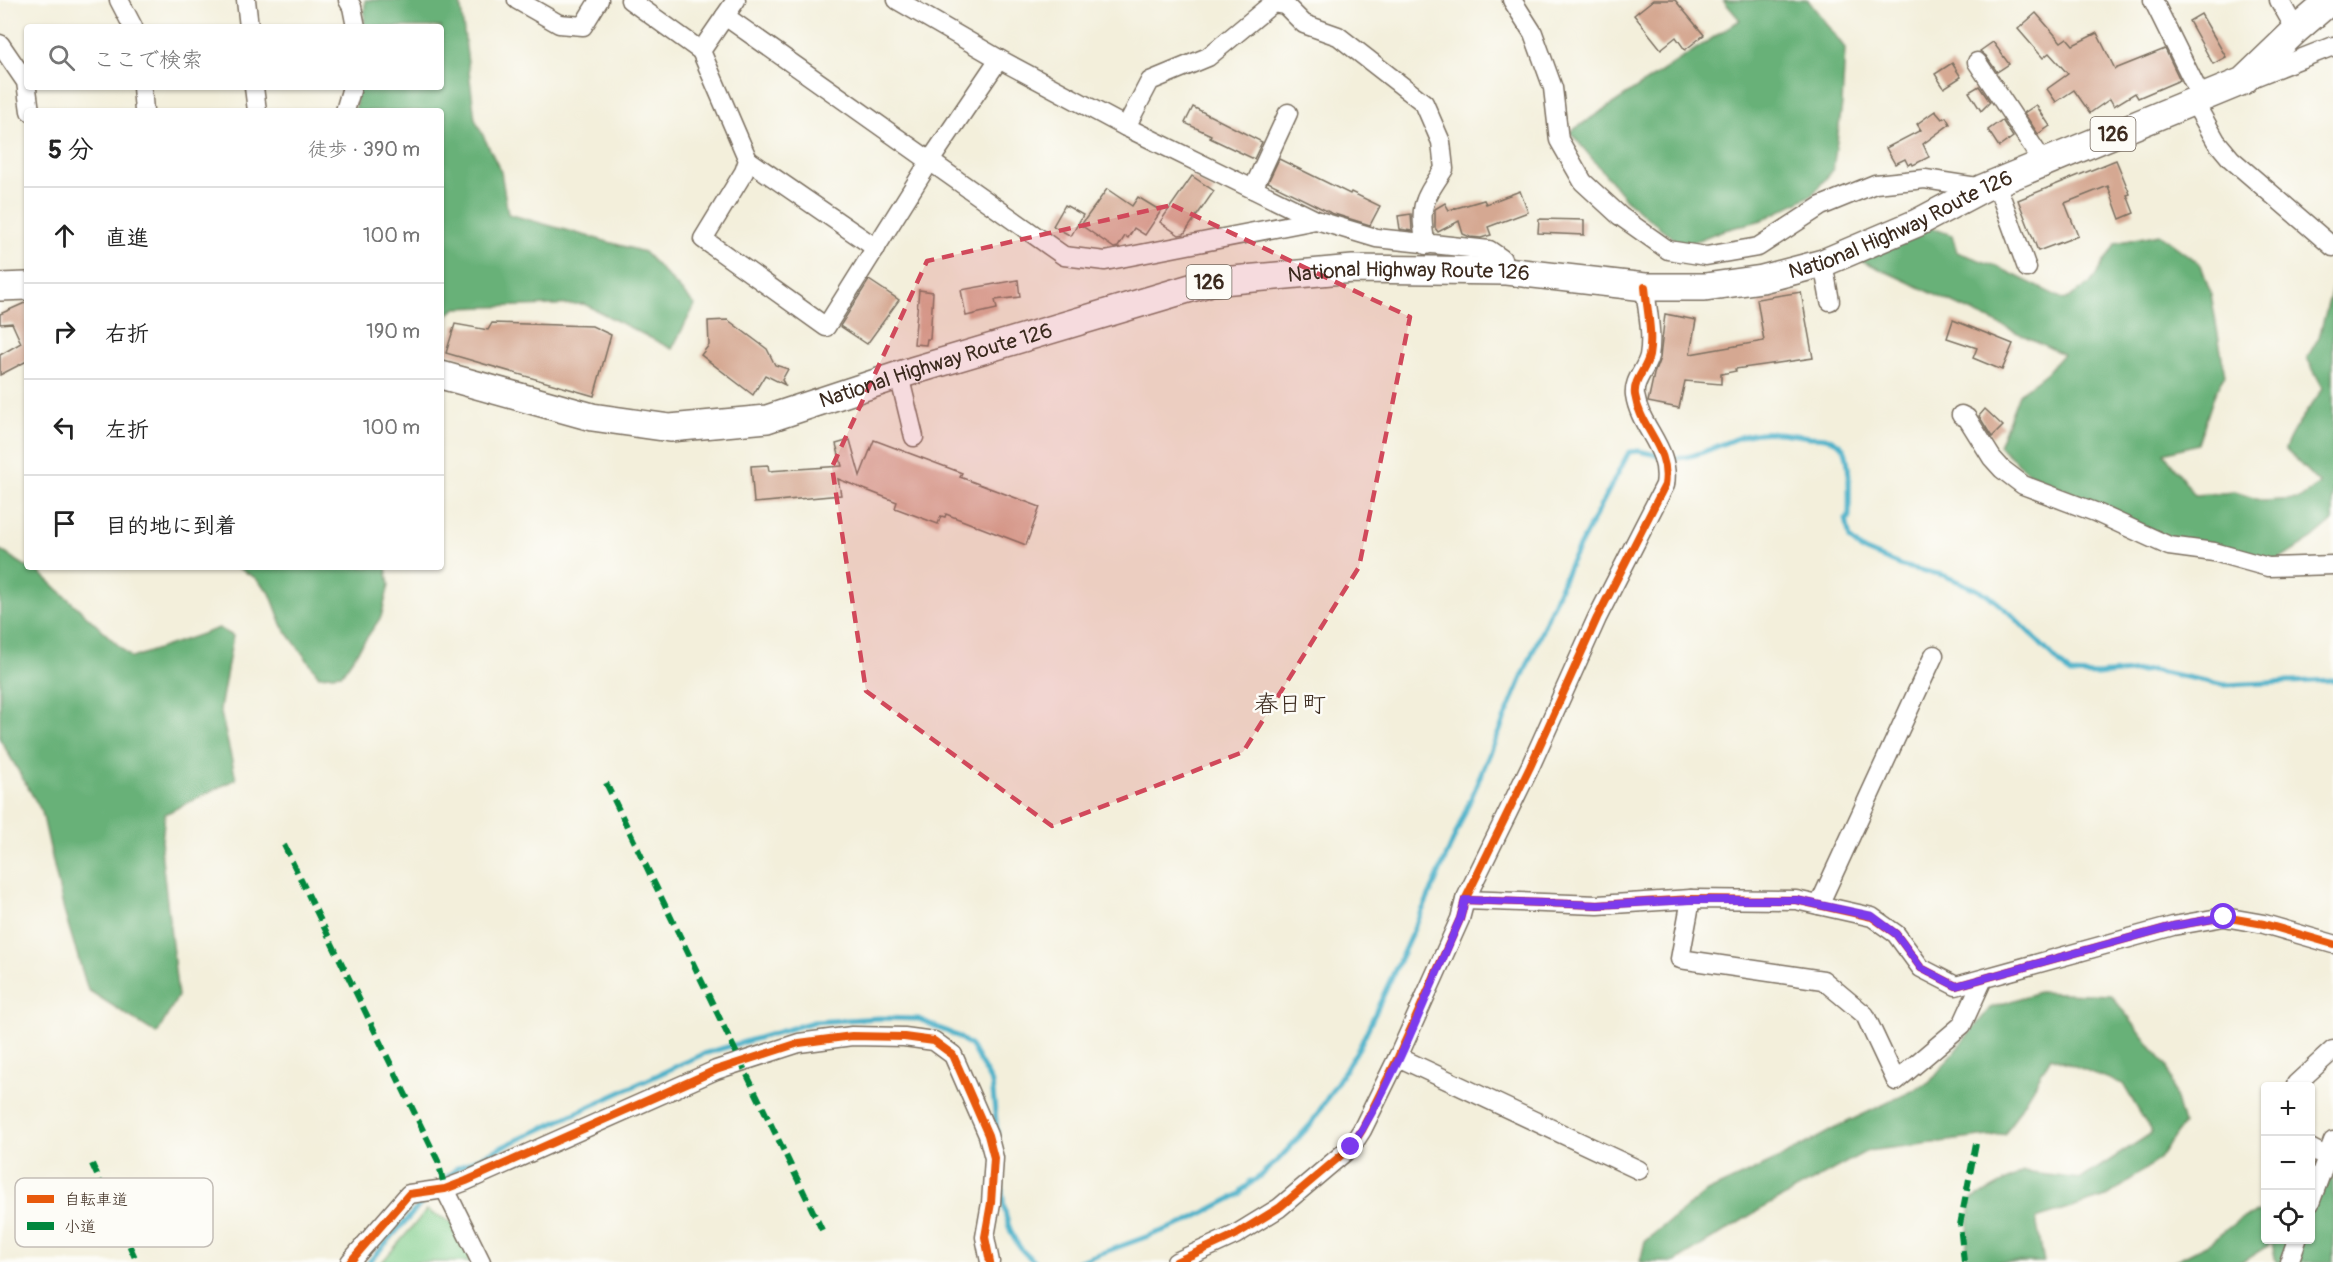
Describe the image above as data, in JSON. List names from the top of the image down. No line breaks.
{"streets":{"highway":["126","National Highway Route 126"]},"districts":["春日町"],"legend":["自転車道","小道"],"page":{"search":"ここで検索","heading":["5 分","徒歩 · 390 m"],"list":[["直進","100 m"],["右折","190 m"],["左折","100 m"],"目的地に到着"],"map_buttons":["+","−"]}}
